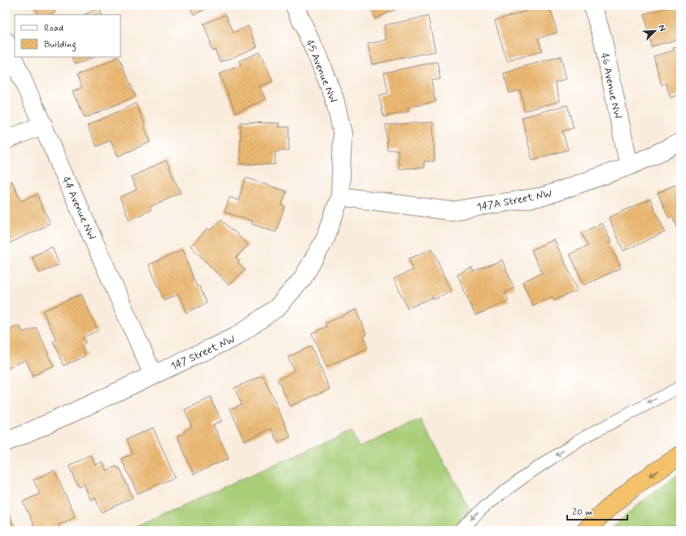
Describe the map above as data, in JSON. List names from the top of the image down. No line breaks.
{"streets":{"street":["45 Avenue NW","46 Avenue NW","147A Street NW","44 Avenue NW","147 Street NW"]},"crossings":[["45 Avenue NW","147A Street NW"],["45 Avenue NW","147 Street NW"],["46 Avenue NW","147A Street NW"],["147A Street NW","147 Street NW"],["44 Avenue NW","147 Street NW"]],"legend":["Road","Building"],"scale_bar":"20 m","north":"top right"}
